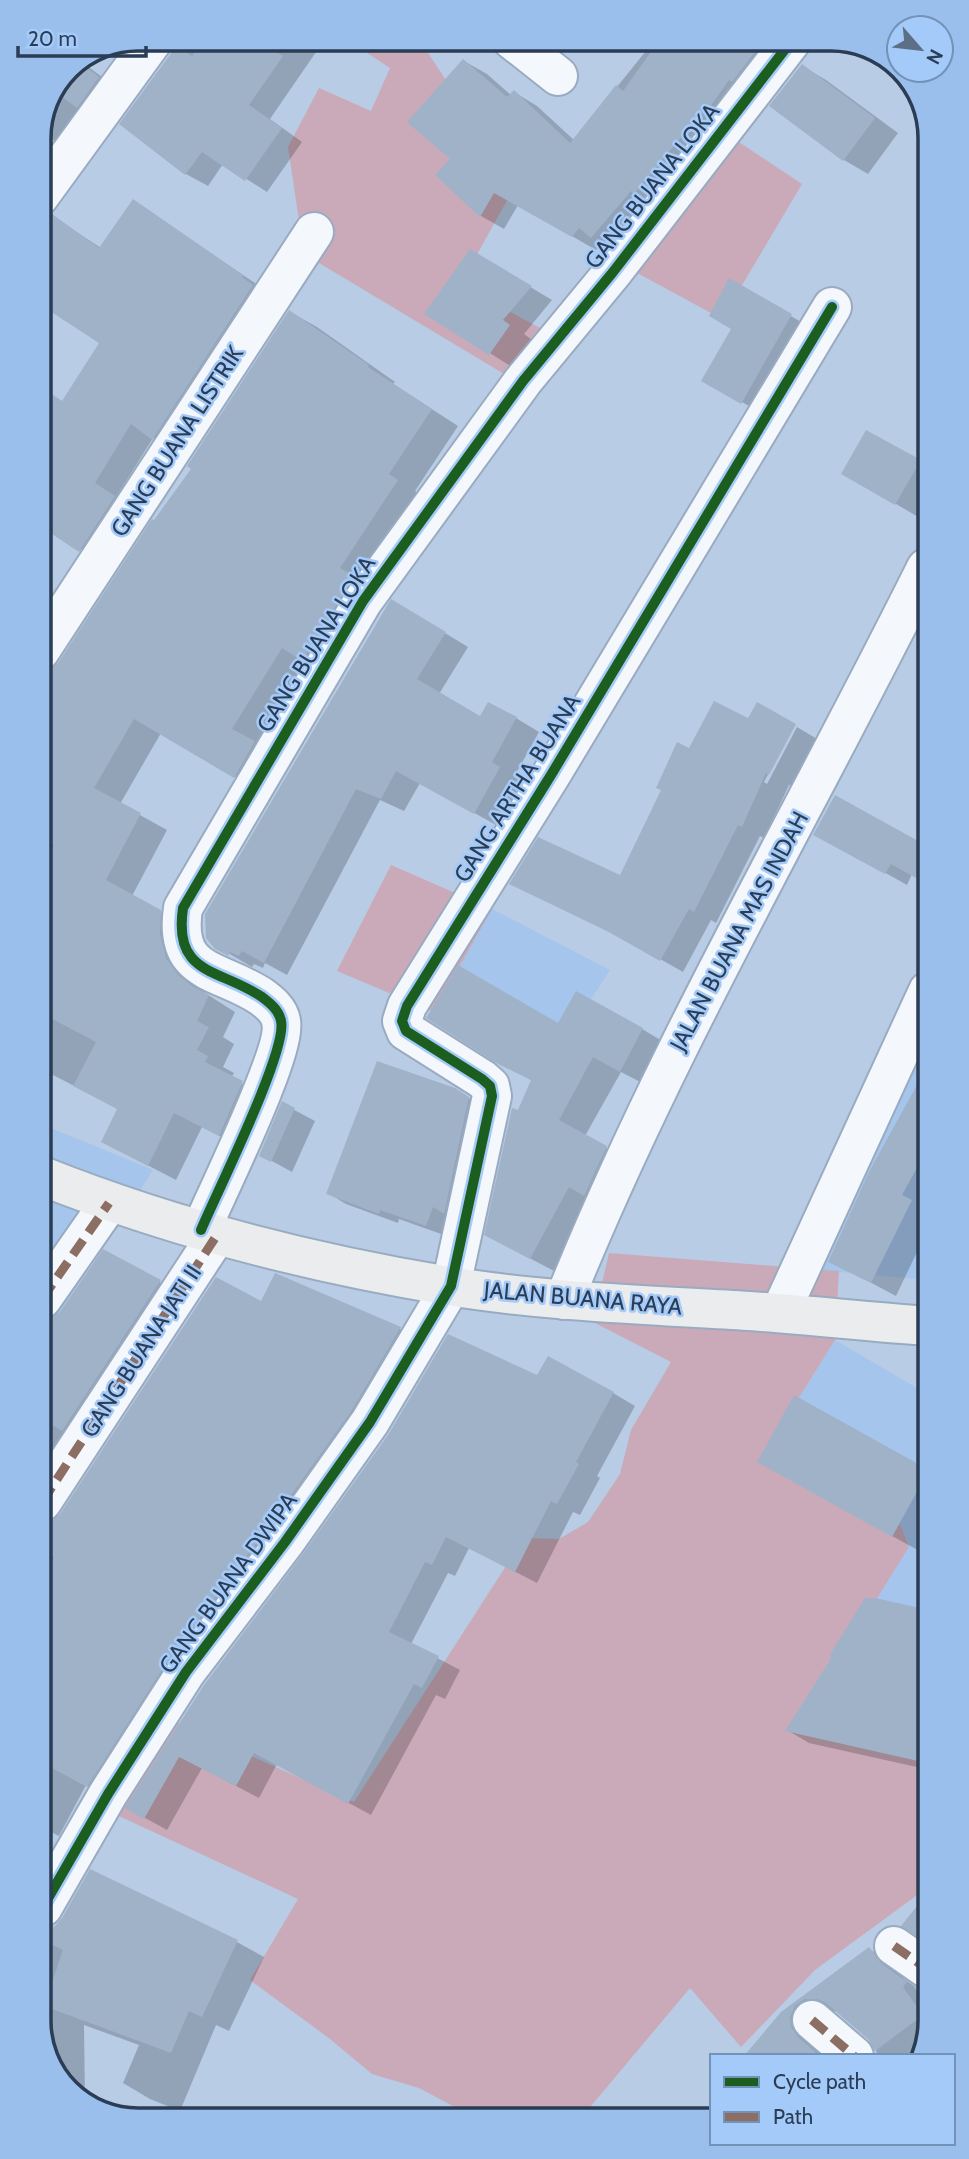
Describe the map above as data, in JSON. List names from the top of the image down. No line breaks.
{"streets":{"street":["GANG BUANA LOKA","GANG BUANA LISTRIK","GANG ARTHA BUANA","JALAN BUANA MAS INDAH","JALAN BUANA RAYA","GANG BUANA JATI II","GANG BUANA DWIPA"]},"crossings":[["GANG BUANA LOKA","JALAN BUANA RAYA"],["GANG BUANA LOKA","GANG BUANA JATI II"],["GANG ARTHA BUANA","JALAN BUANA RAYA"],["GANG ARTHA BUANA","GANG BUANA DWIPA"],["JALAN BUANA MAS INDAH","JALAN BUANA RAYA"],["JALAN BUANA RAYA","GANG BUANA JATI II"],["JALAN BUANA RAYA","GANG BUANA DWIPA"]],"legend":["Cycle path","Path"],"scale_bar":"20 m","north":"bottom right"}
